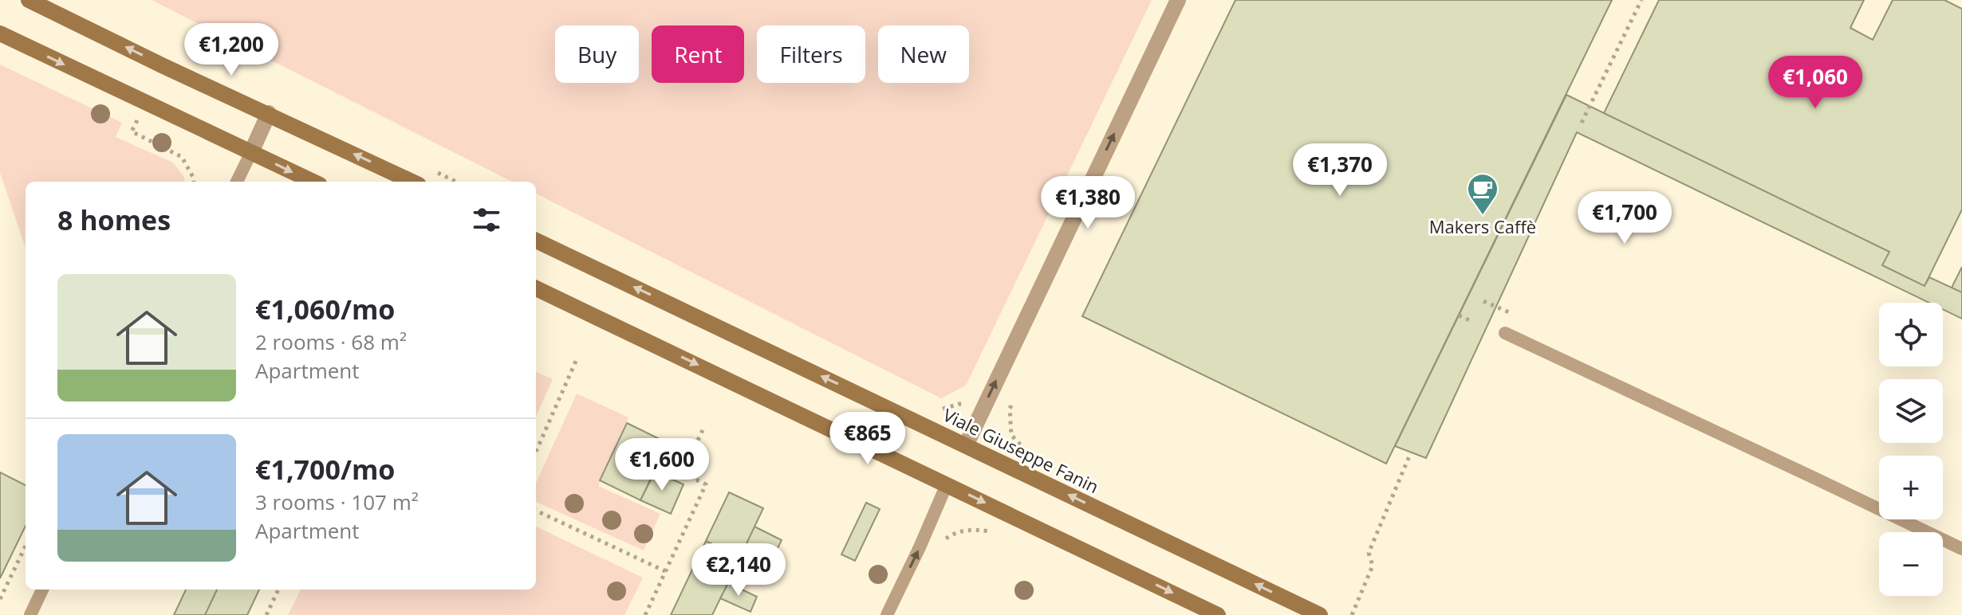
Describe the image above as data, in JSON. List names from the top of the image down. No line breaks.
{"streets":{"main road":["Viale Giuseppe Fanin"]},"places":{"cafe":["Makers Caffè"]},"page":{"price":["€1,200","€1,060","€1,370","€1,380","€1,700","€865","€1,600","€2,140"],"chip":["Buy","Rent","Filters","New"],"heading":"8 homes","list":[{"name":"€1,060/mo","note":"2 rooms · 68 m² · Apartment"},{"name":"€1,700/mo","note":"3 rooms · 107 m² · Apartment"}],"map_buttons":["+","−"]}}
